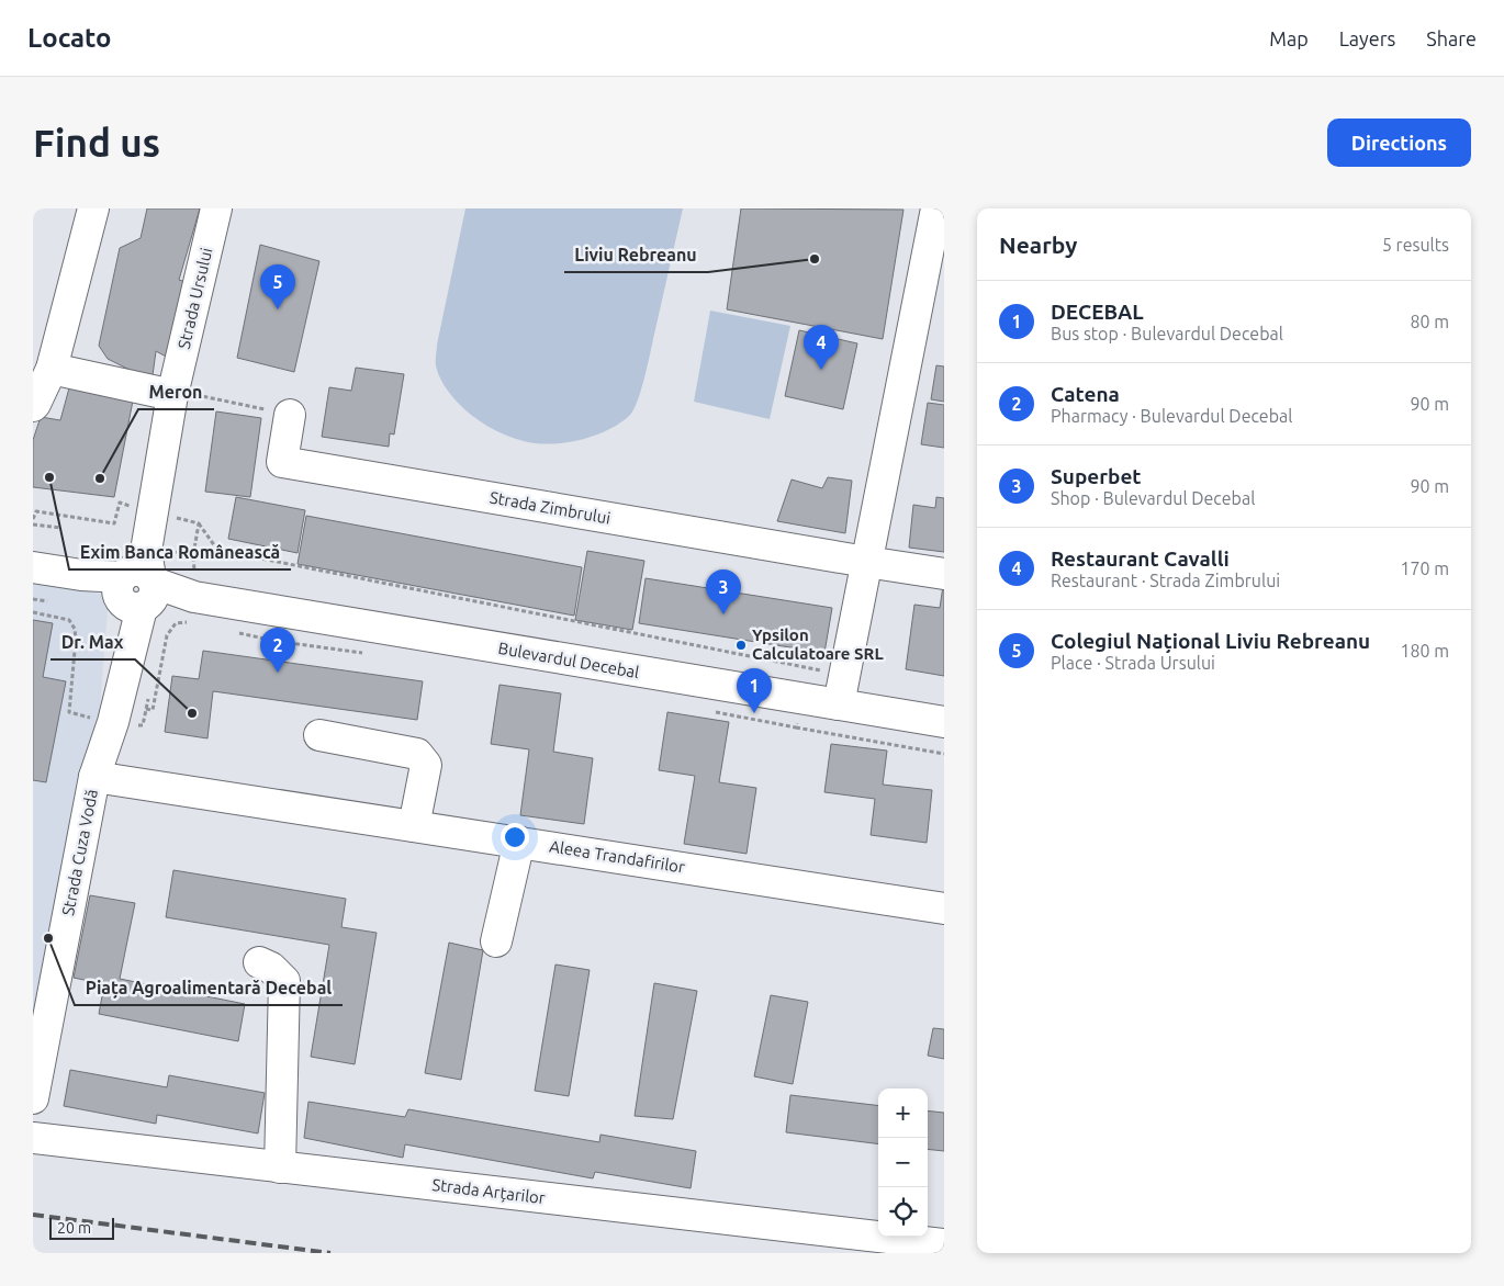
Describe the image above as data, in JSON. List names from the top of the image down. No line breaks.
{"streets":{"street":["Strada Ursului","Strada Zimbrului","Bulevardul Decebal","Strada Cuza Vodă","Aleea Trandafirilor","Strada Arțarilor"]},"crossings":[["Strada Ursului","Bulevardul Decebal"],["Strada Ursului","Strada Cuza Vodă"],["Bulevardul Decebal","Strada Cuza Vodă"],["Strada Cuza Vodă","Aleea Trandafirilor"]],"places":["Liviu Rebreanu","Exim Banca Românească","Meron","Ypsilon Calculatoare SRL","Dr. Max","Piața Agroalimentară Decebal"],"scale_bar":"20 m","page":{"header":"Locato","nav":["Map","Layers","Share"],"buttons":"Directions","title":"Find us","heading":["Nearby","5 results"],"pins":["5","4","3","2","1"],"list":[{"mark":"1","name":"DECEBAL","note":"Bus stop · Bulevardul Decebal","value":"80 m"},{"mark":"2","name":"Catena","note":"Pharmacy · Bulevardul Decebal","value":"90 m"},{"mark":"3","name":"Superbet","note":"Shop · Bulevardul Decebal","value":"90 m"},{"mark":"4","name":"Restaurant Cavalli","note":"Restaurant · Strada Zimbrului","value":"170 m"},{"mark":"5","name":"Colegiul Național Liviu Rebreanu","note":"Place · Strada Ursului","value":"180 m"}],"map_buttons":["+","−"],"scale":"20 m"}}
